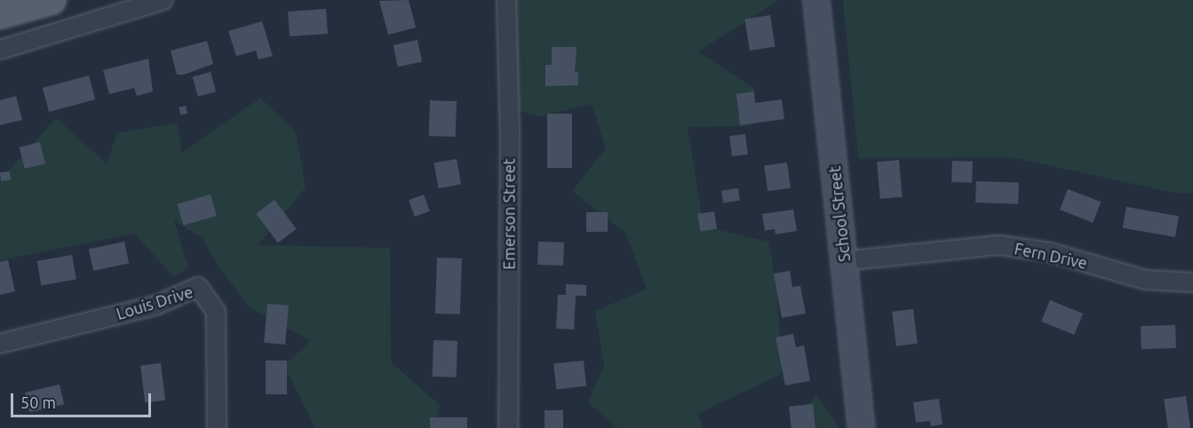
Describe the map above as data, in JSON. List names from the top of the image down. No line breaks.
{"streets":{"main road":["School Street"],"street":["Emerson Street","Fern Drive","Louis Drive"]},"crossings":[["School Street","Fern Drive"]],"scale_bar":"50 m"}
